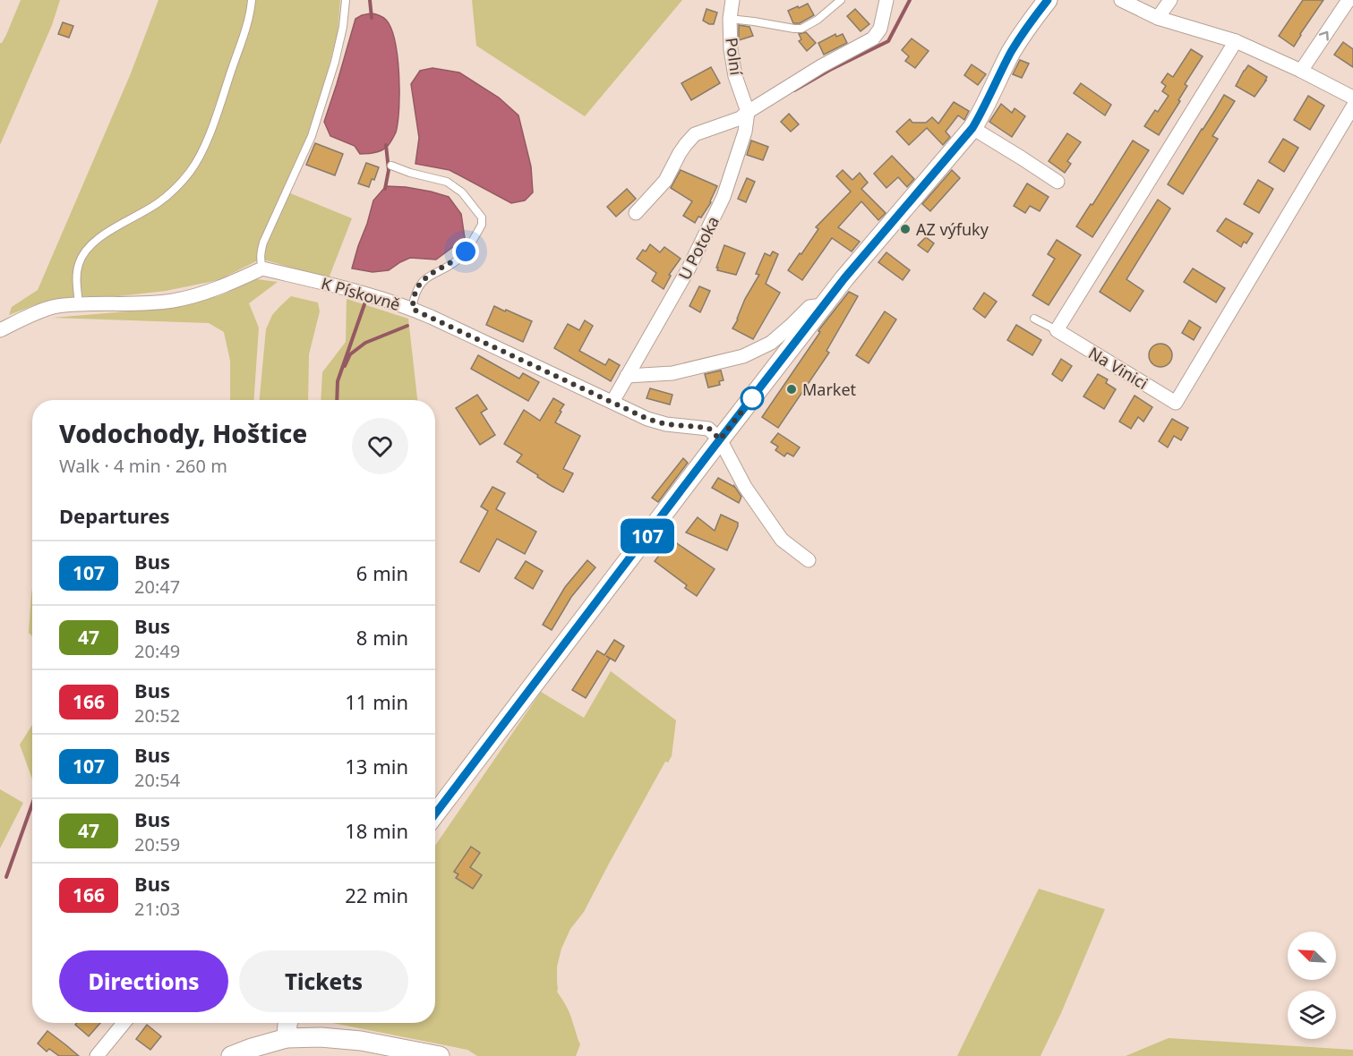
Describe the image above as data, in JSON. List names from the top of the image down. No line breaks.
{"streets":{"street":["Polní","U Potoka","K Pískovně","Na Vinici"]},"crossings":[["Polní","U Potoka"],["U Potoka","K Pískovně"]],"places":["AZ výfuky","Market"],"lines":["bus line 107"],"north":"top left","page":{"on_map":"107","heading":[["Vodochody, Hoštice","Walk · 4 min · 260 m"],"Departures"],"list":[{"mark":"107","name":"Bus","note":"20:47","value":"6 min"},{"mark":"47","name":"Bus","note":"20:49","value":"8 min"},{"mark":"166","name":"Bus","note":"20:52","value":"11 min"},{"mark":"107","name":"Bus","note":"20:54","value":"13 min"},{"mark":"47","name":"Bus","note":"20:59","value":"18 min"},{"mark":"166","name":"Bus","note":"21:03","value":"22 min"}],"buttons":["Directions","Tickets"]}}
